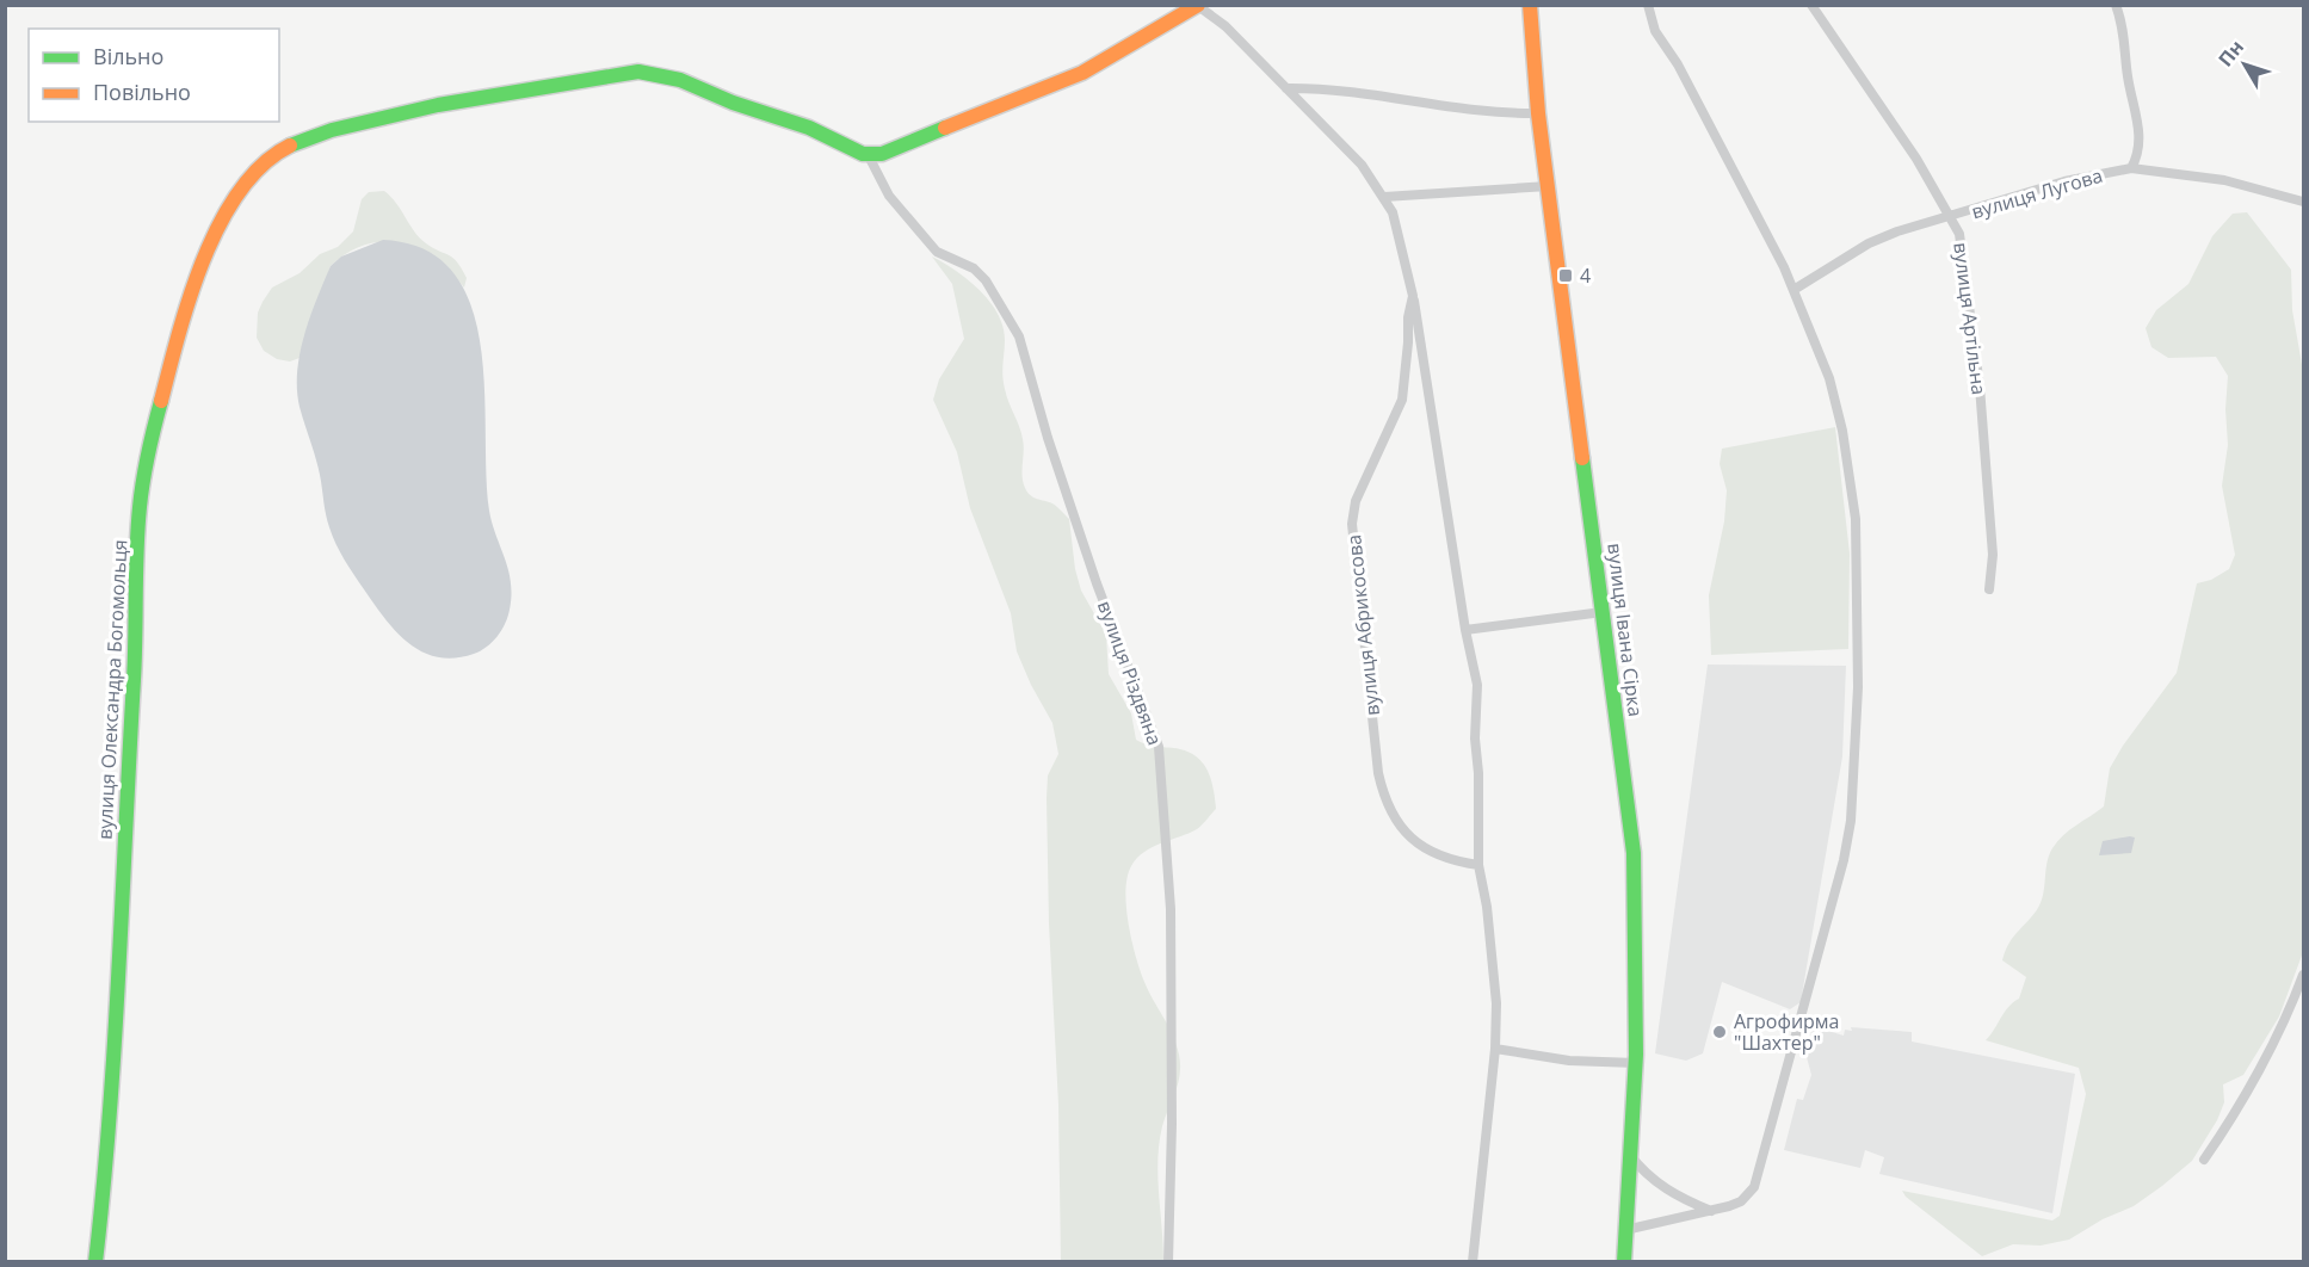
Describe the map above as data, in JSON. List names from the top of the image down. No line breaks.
{"streets":{"street":["вулиця Лугова","вулиця Артільна","вулиця Абрикосова","вулиця Івана Сірка","вулиця Різдвяна","вулиця Олександра Богомольця"]},"crossings":[["вулиця Лугова","вулиця Артільна"],["вулиця Різдвяна","вулиця Олександра Богомольця"]],"places":{"transit":["4"],"other":["Агрофирма \"Шахтер\""]},"legend":["Вільно","Повільно"],"north":"top left"}
